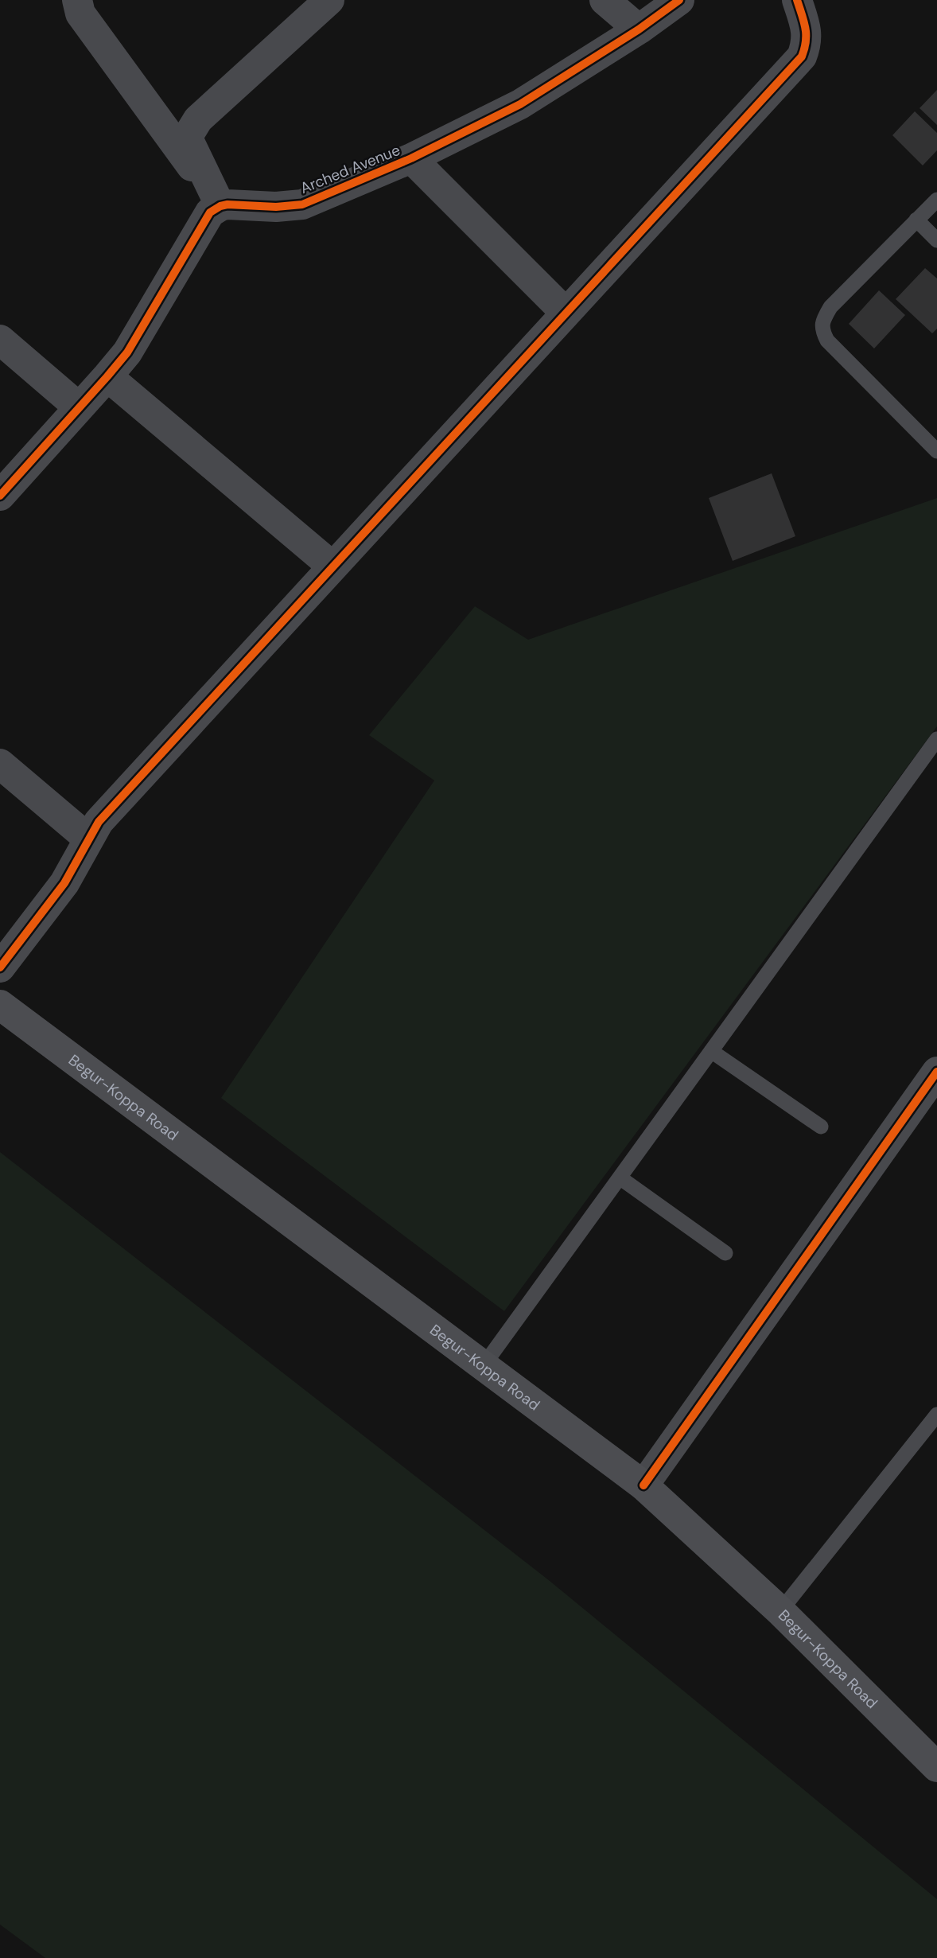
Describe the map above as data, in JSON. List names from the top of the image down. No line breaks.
{"streets":{"main road":["Begur-Koppa Road"],"street":["Arched Avenue"]}}
